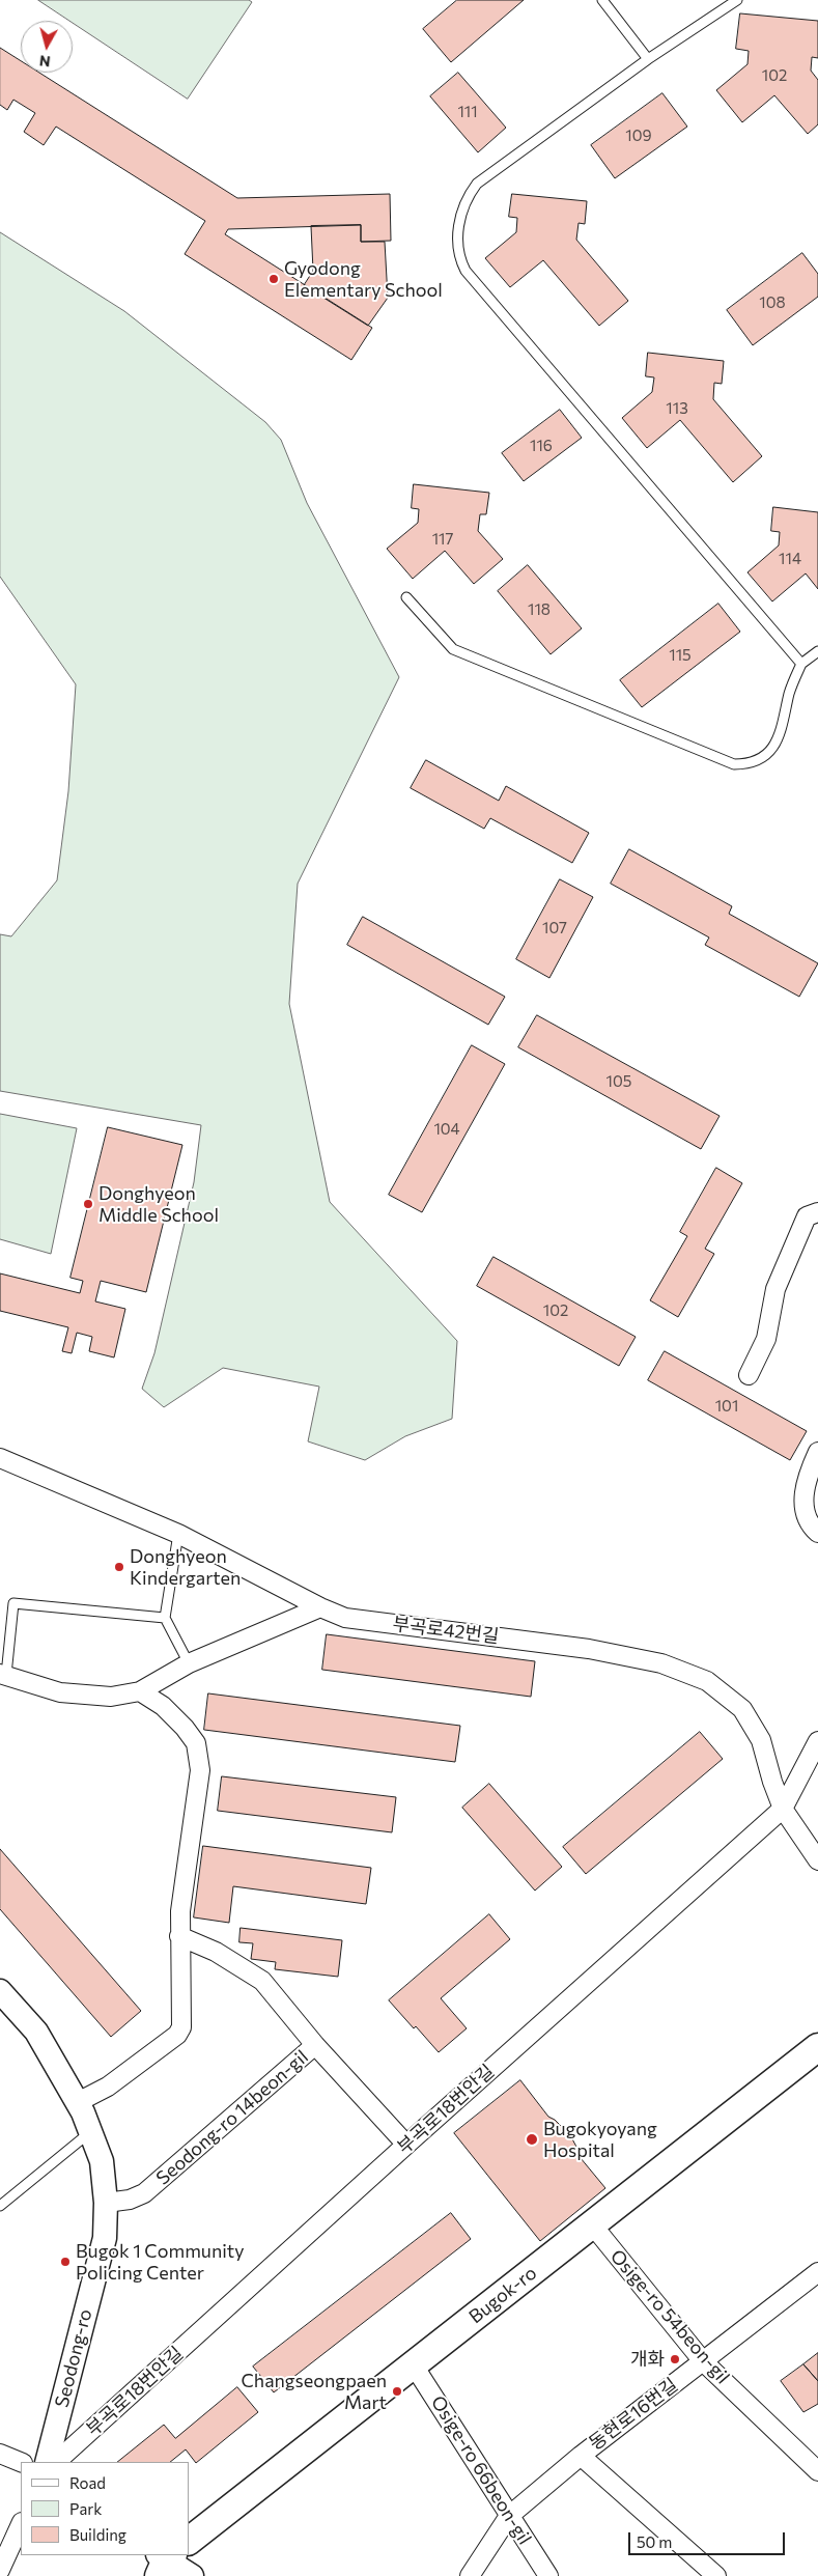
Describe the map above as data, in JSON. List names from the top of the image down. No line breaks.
{"streets":{"main road":["Bugok-ro"],"street":["부곡로42번길","부곡로18번안길","Seodong-ro 14beon-gil","Osige-ro 54beon-gil","Seodong-ro","동현로16번길","Osige-ro 66beon-gil"]},"crossings":[["부곡로42번길","부곡로18번안길"],["Seodong-ro 14beon-gil","Seodong-ro"],["Bugok-ro","Osige-ro 54beon-gil"],["Bugok-ro","Osige-ro 66beon-gil"],["Osige-ro 54beon-gil","동현로16번길"],["동현로16번길","Osige-ro 66beon-gil"]],"places":["Gyodong Elementary School","Donghyeon Middle School","Donghyeon Kindergarten","Bugokyoyang Hospital","Bugok 1 Community Policing Center","개화","Changseongpaen Mart"],"house_numbers":["102","111","109","108","113","116","117","114","118","115","107","105","104","102","101"],"legend":["Road","Park","Building"],"scale_bar":"50 m","north":"bottom"}
